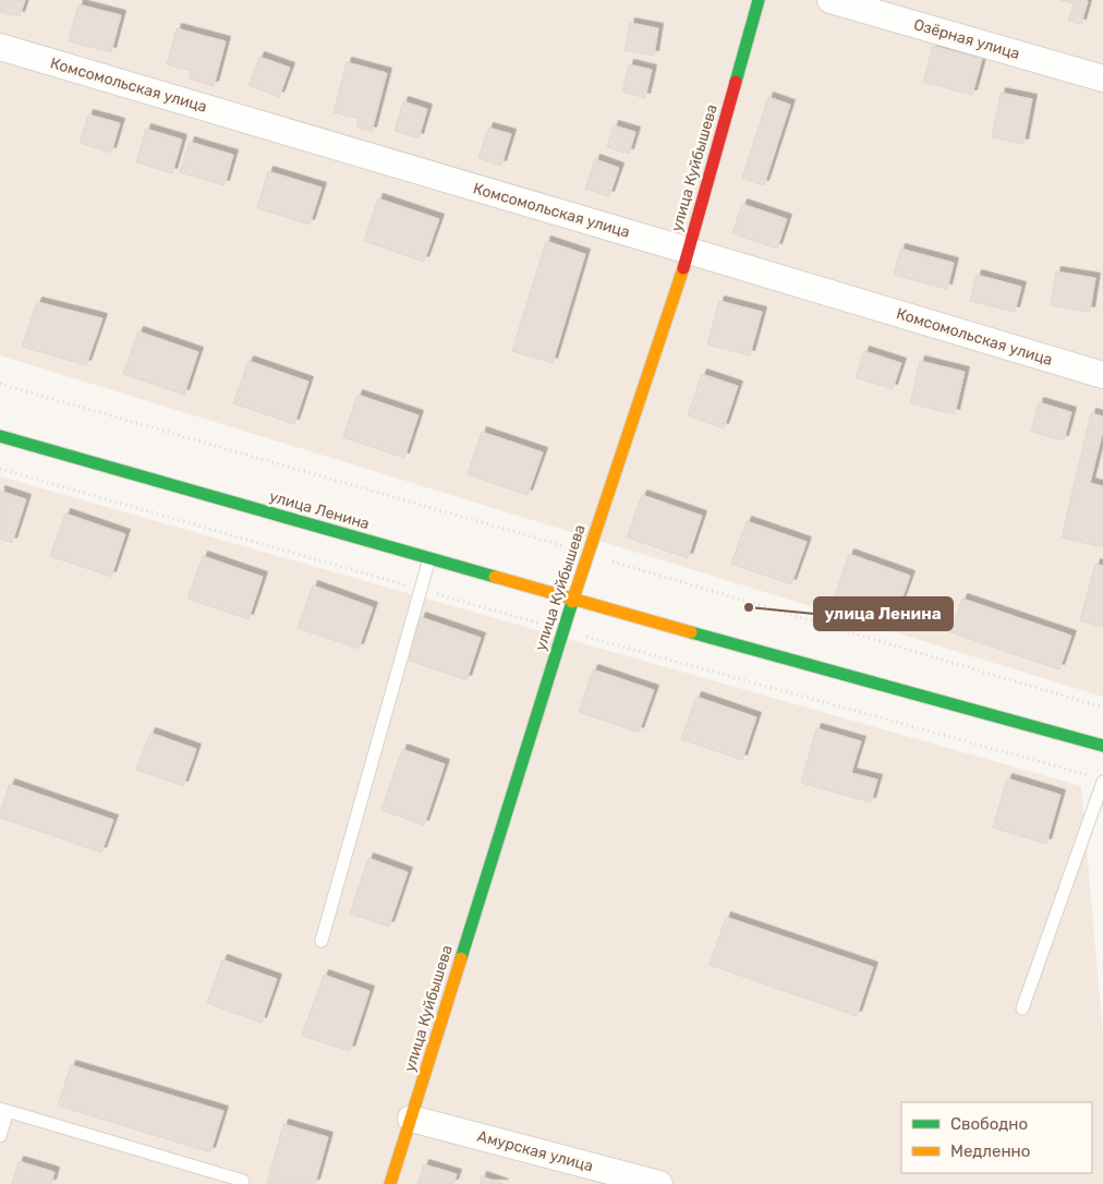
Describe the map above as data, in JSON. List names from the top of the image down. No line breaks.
{"streets":{"street":["Озёрная улица","Комсомольская улица","улица Куйбышева","улица Ленина","Амурская улица"]},"crossings":[["Комсомольская улица","улица Куйбышева"],["улица Куйбышева","улица Ленина"],["улица Куйбышева","Амурская улица"]],"places":["улица Ленина"],"legend":["Свободно","Медленно"]}
